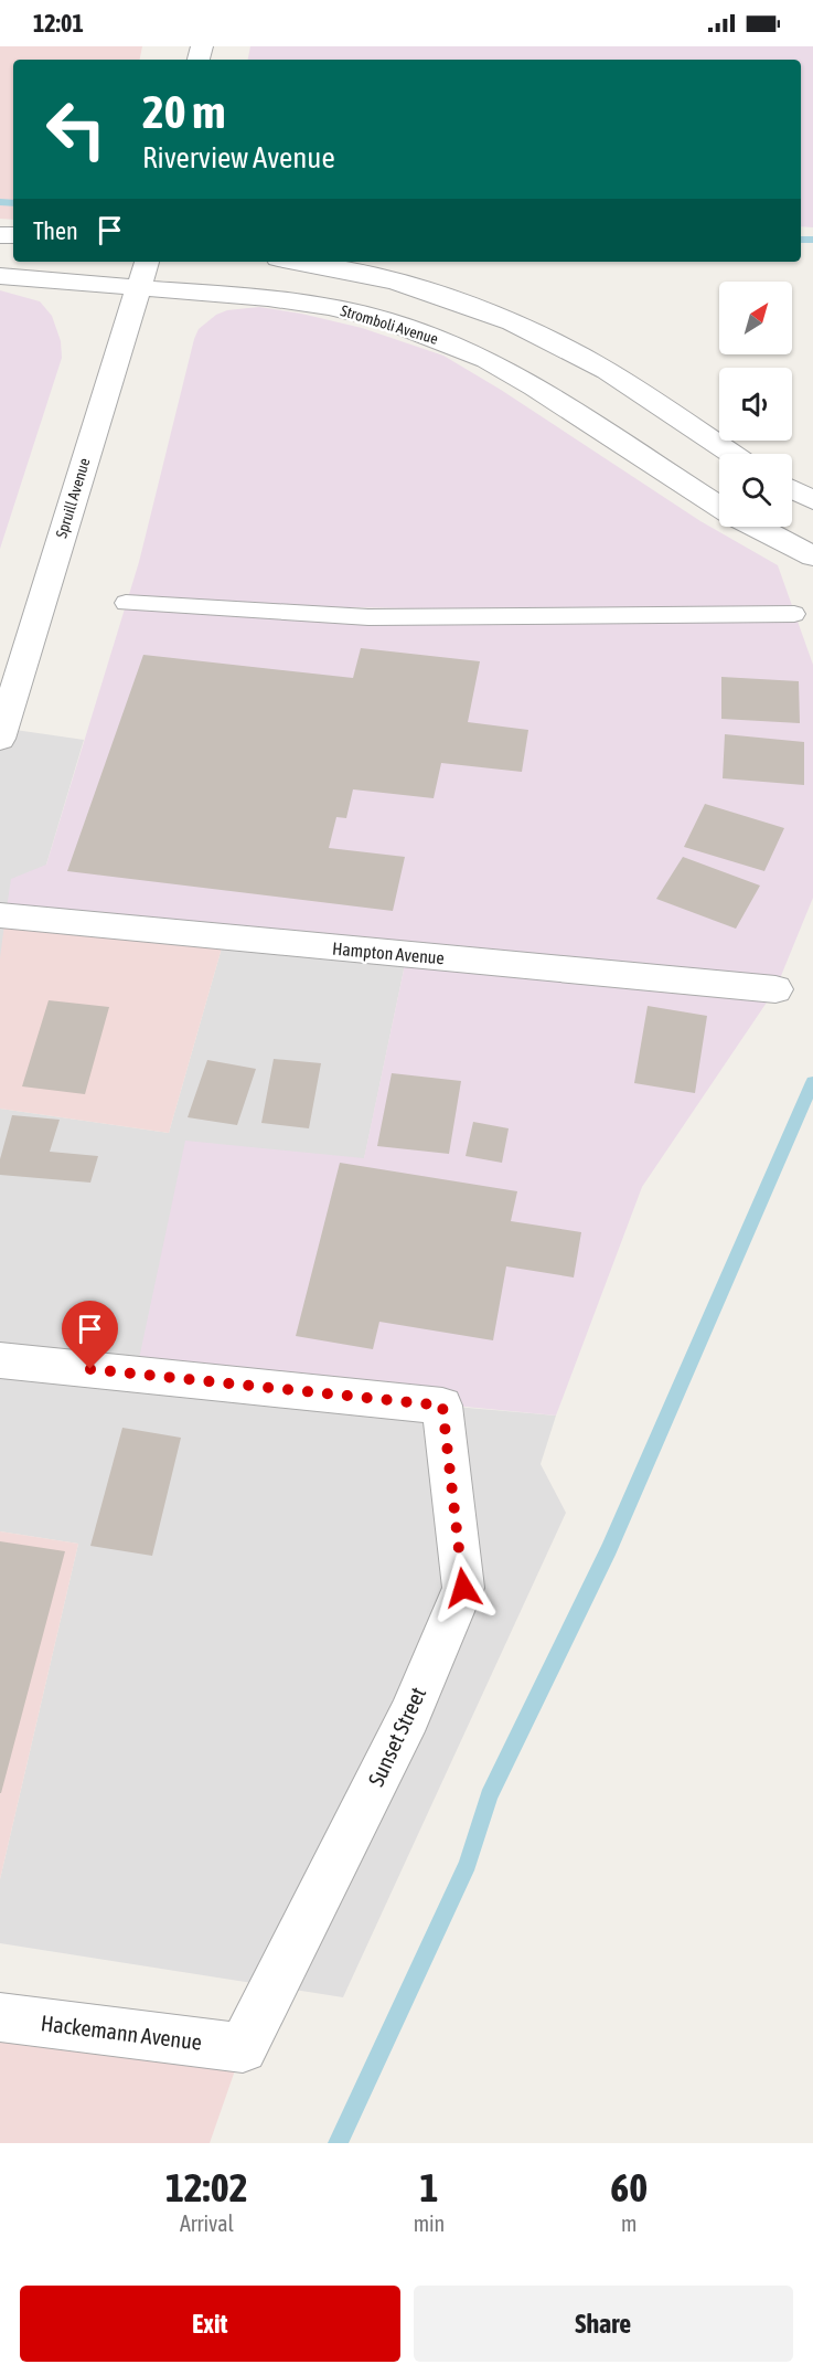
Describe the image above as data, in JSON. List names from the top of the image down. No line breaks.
{"streets":{"street":["Stromboli Avenue","Spruill Avenue","Hampton Avenue","Sunset Street","Hackemann Avenue"]},"crossings":[["Stromboli Avenue","Spruill Avenue"],["Sunset Street","Hackemann Avenue"]],"north":"top right","page":{"status":"12:01","turn":["20 m","Riverview Avenue"],"then":"Then","eta":["12:02","Arrival","1","min","60","m"],"buttons":["Exit","Share"]}}
